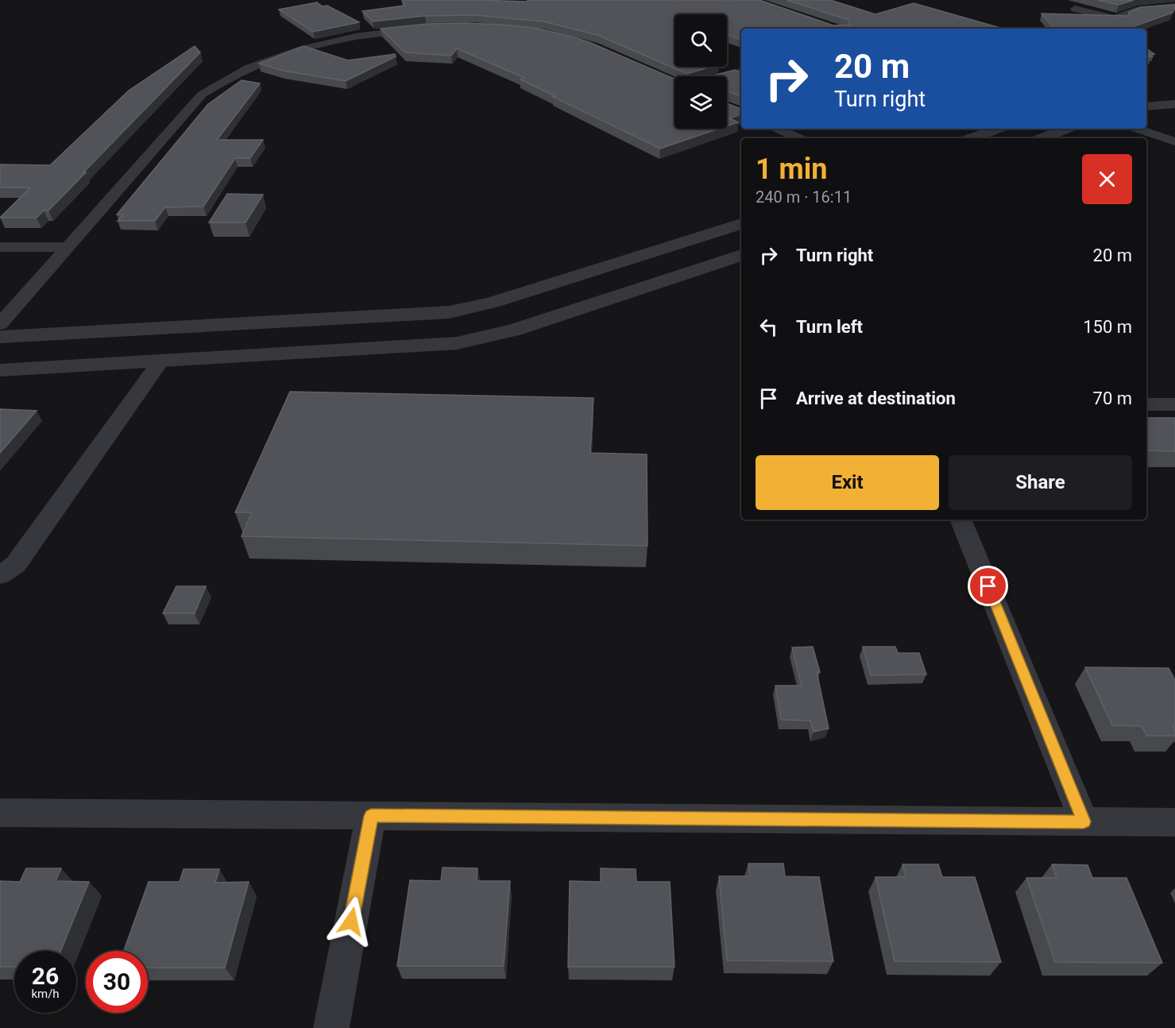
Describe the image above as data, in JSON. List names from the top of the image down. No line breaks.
{"page":{"turn":["20 m","Turn right"],"heading":["1 min","240 m · 16:11"],"list":[{"name":"Turn right","value":"20 m"},{"name":"Turn left","value":"150 m"},{"name":"Arrive at destination","value":"70 m"}],"buttons":["Exit","Share"],"speed":"26 km/h","limit":"30"}}
